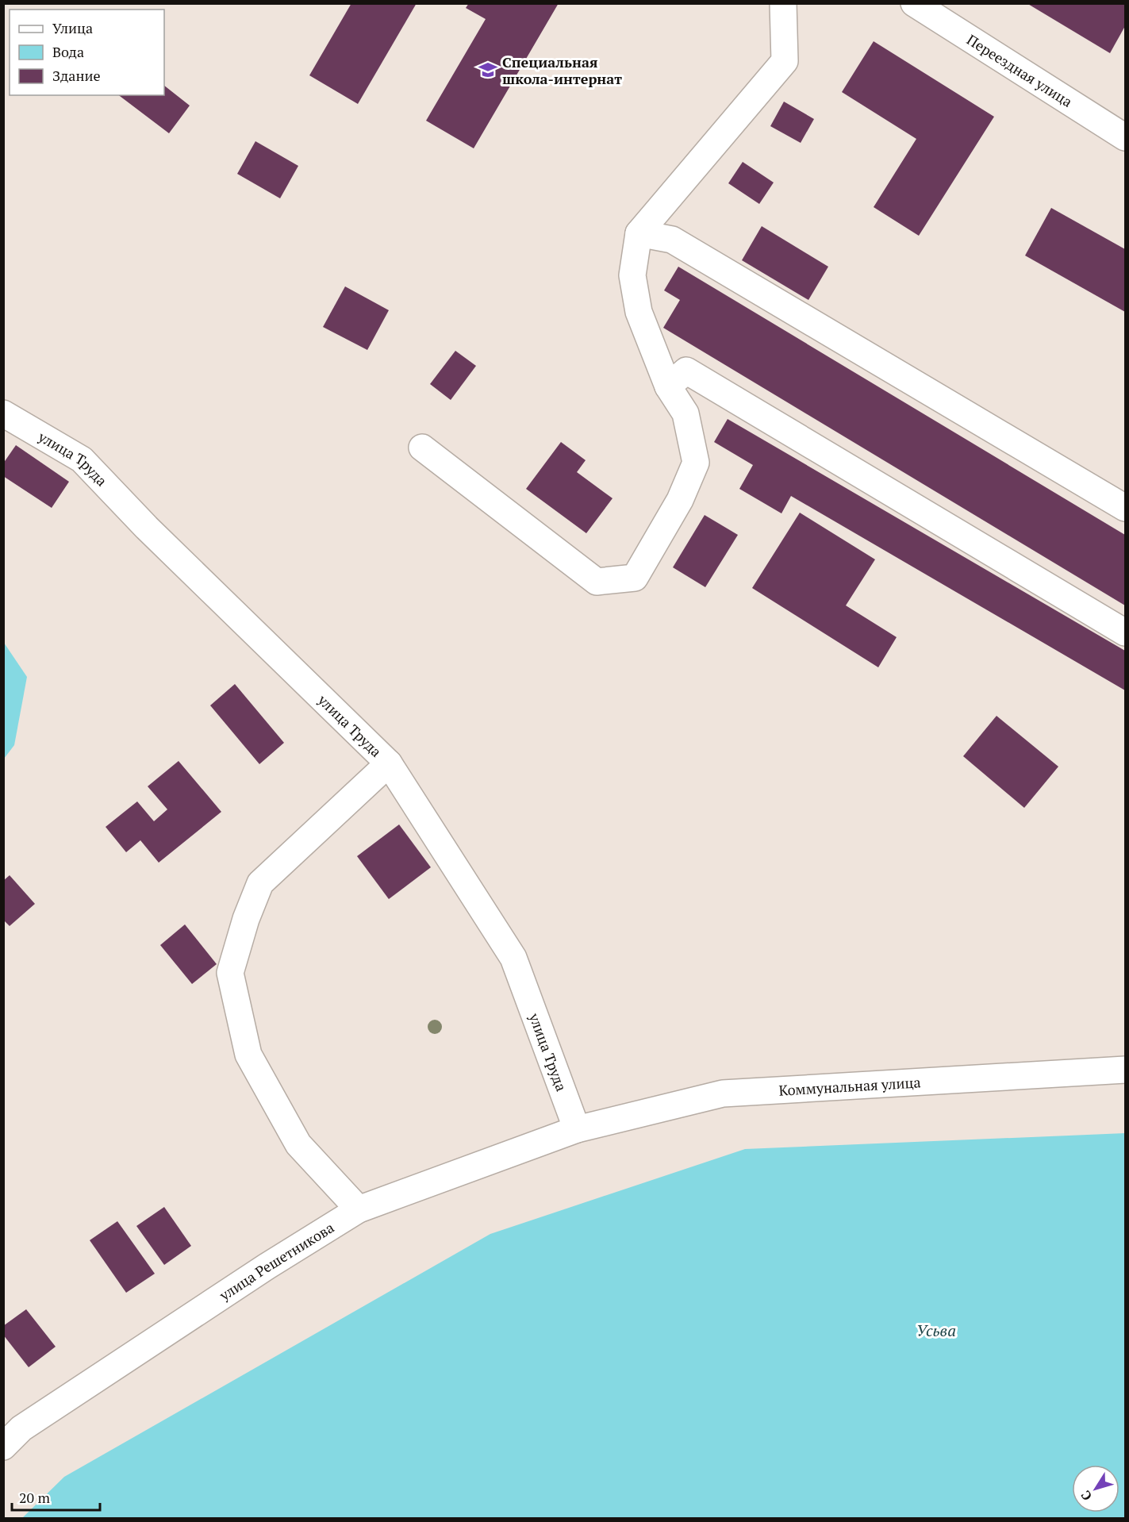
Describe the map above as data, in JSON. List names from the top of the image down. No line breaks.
{"streets":{"street":["Переездная улица","улица Труда","Коммунальная улица","улица Решетникова"]},"crossings":[["улица Труда","Коммунальная улица"],["улица Труда","улица Решетникова"],["Коммунальная улица","улица Решетникова"]],"water":["Усьва"],"places":{"school or university":["Специальная школа-интернат"]},"legend":["Улица","Вода","Здание"],"scale_bar":"20 m","north":"bottom left"}
